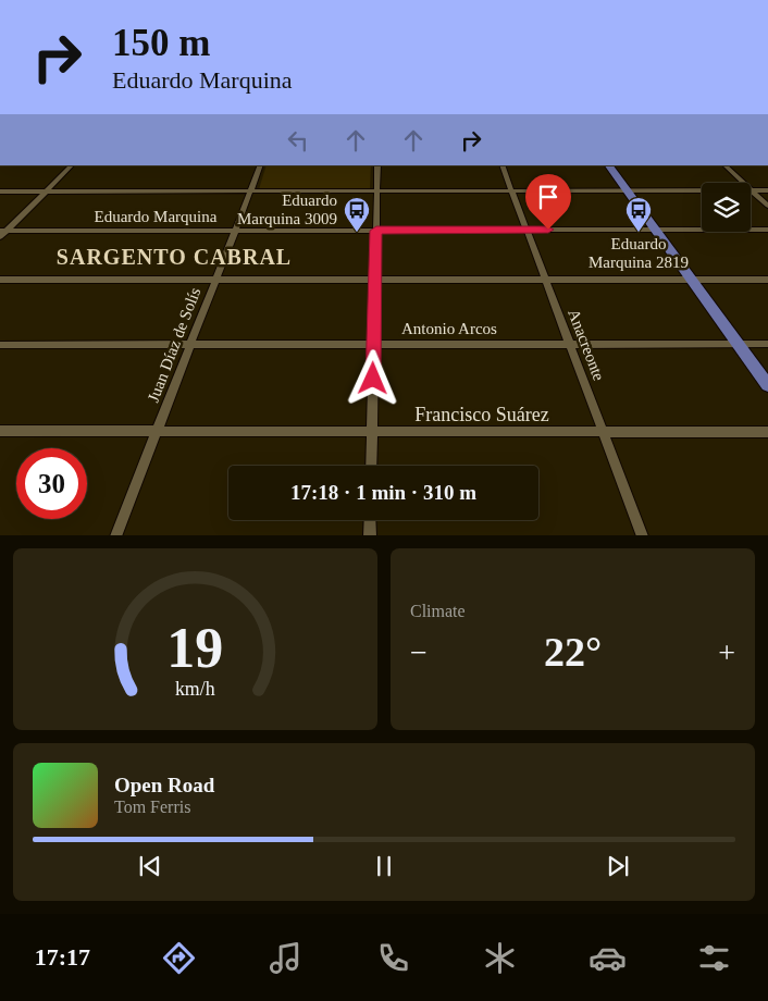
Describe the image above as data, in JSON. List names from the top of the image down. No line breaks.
{"streets":{"street":["Eduardo Marquina","Antonio Arcos","Juan Díaz de Solís","Anacreonte","Francisco Suárez"]},"crossings":[["Eduardo Marquina","Juan Díaz de Solís"],["Eduardo Marquina","Anacreonte"],["Antonio Arcos","Juan Díaz de Solís"],["Antonio Arcos","Anacreonte"],["Juan Díaz de Solís","Francisco Suárez"],["Anacreonte","Francisco Suárez"]],"districts":["SARGENTO CABRAL"],"places":{"bus stop":["Eduardo Marquina 3009","Eduardo Marquina 2819"]},"page":{"turn":["150 m","Eduardo Marquina"],"limit":"30","trip":"17:18 · 1 min · 310 m","tile":"Climate","heat":["−","22°","+"],"song":["Open Road","Tom Ferris"],"tabs":"17:17","gauge":["19","km/h"]}}
